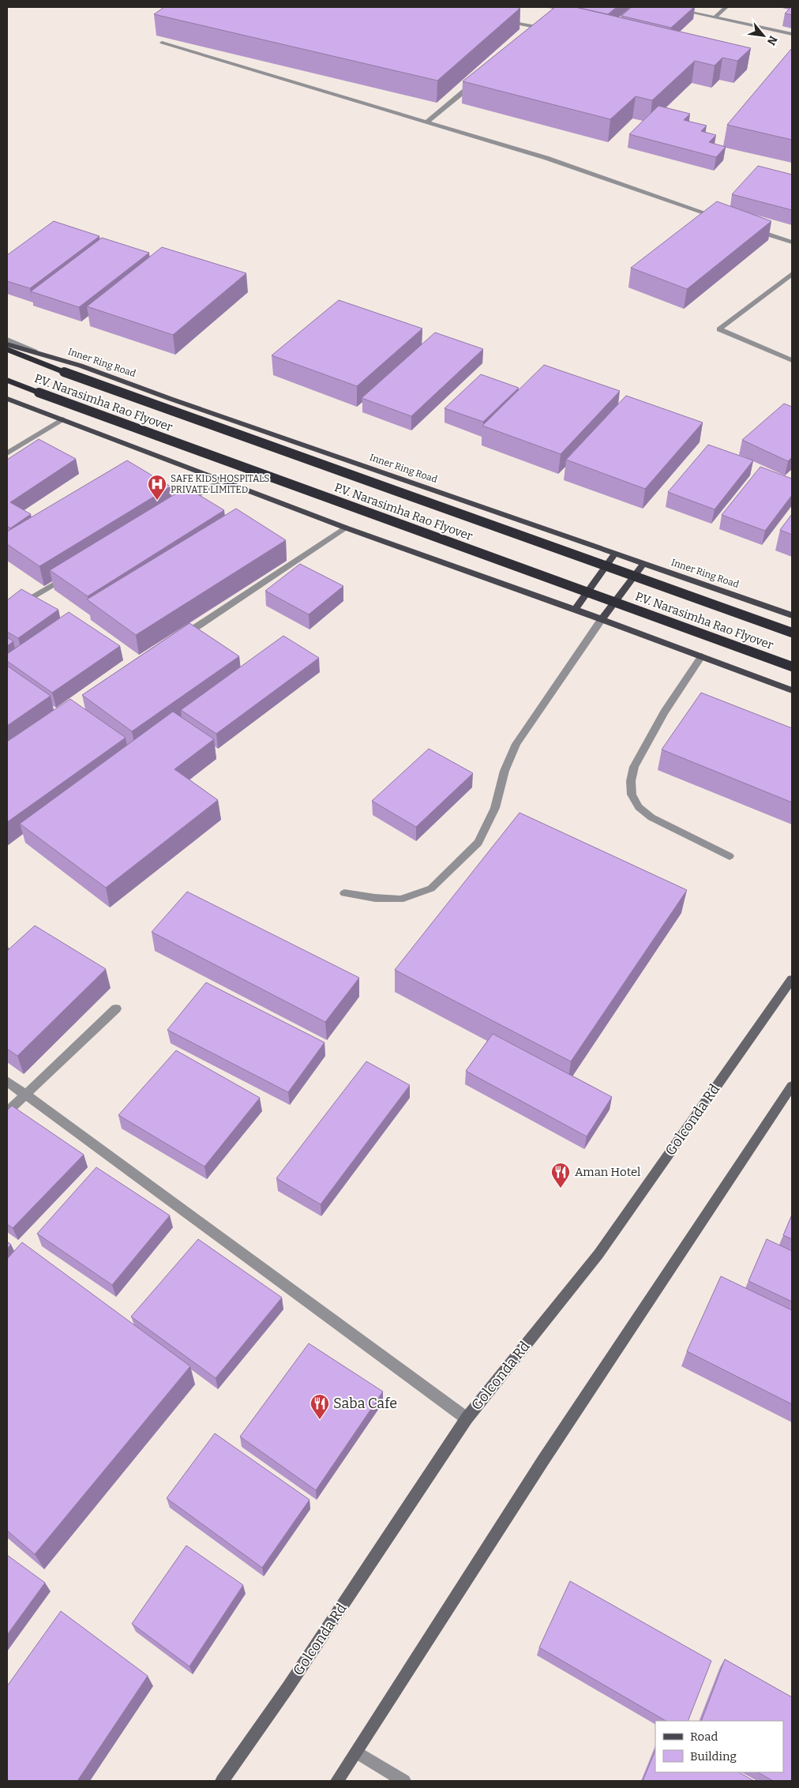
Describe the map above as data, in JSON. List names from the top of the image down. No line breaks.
{"streets":{"highway":["P.V. Narasimha Rao Flyover"],"main road":["Inner Ring Road","Golconda Rd"]},"places":{"hospital":["SAFE KIDS HOSPITALS PRIVATE LIMITED"],"restaurant":["Aman Hotel","Saba Cafe"]},"legend":["Road","Building"],"north":"bottom right"}
